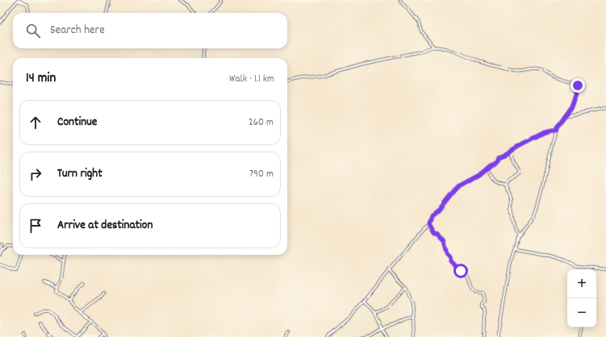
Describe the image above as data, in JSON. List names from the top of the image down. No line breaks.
{"page":{"search":"Search here","heading":["14 min","Walk · 1.1 km"],"list":[["Continue","260 m"],["Turn right","790 m"],"Arrive at destination"],"map_buttons":["+","−"]}}
